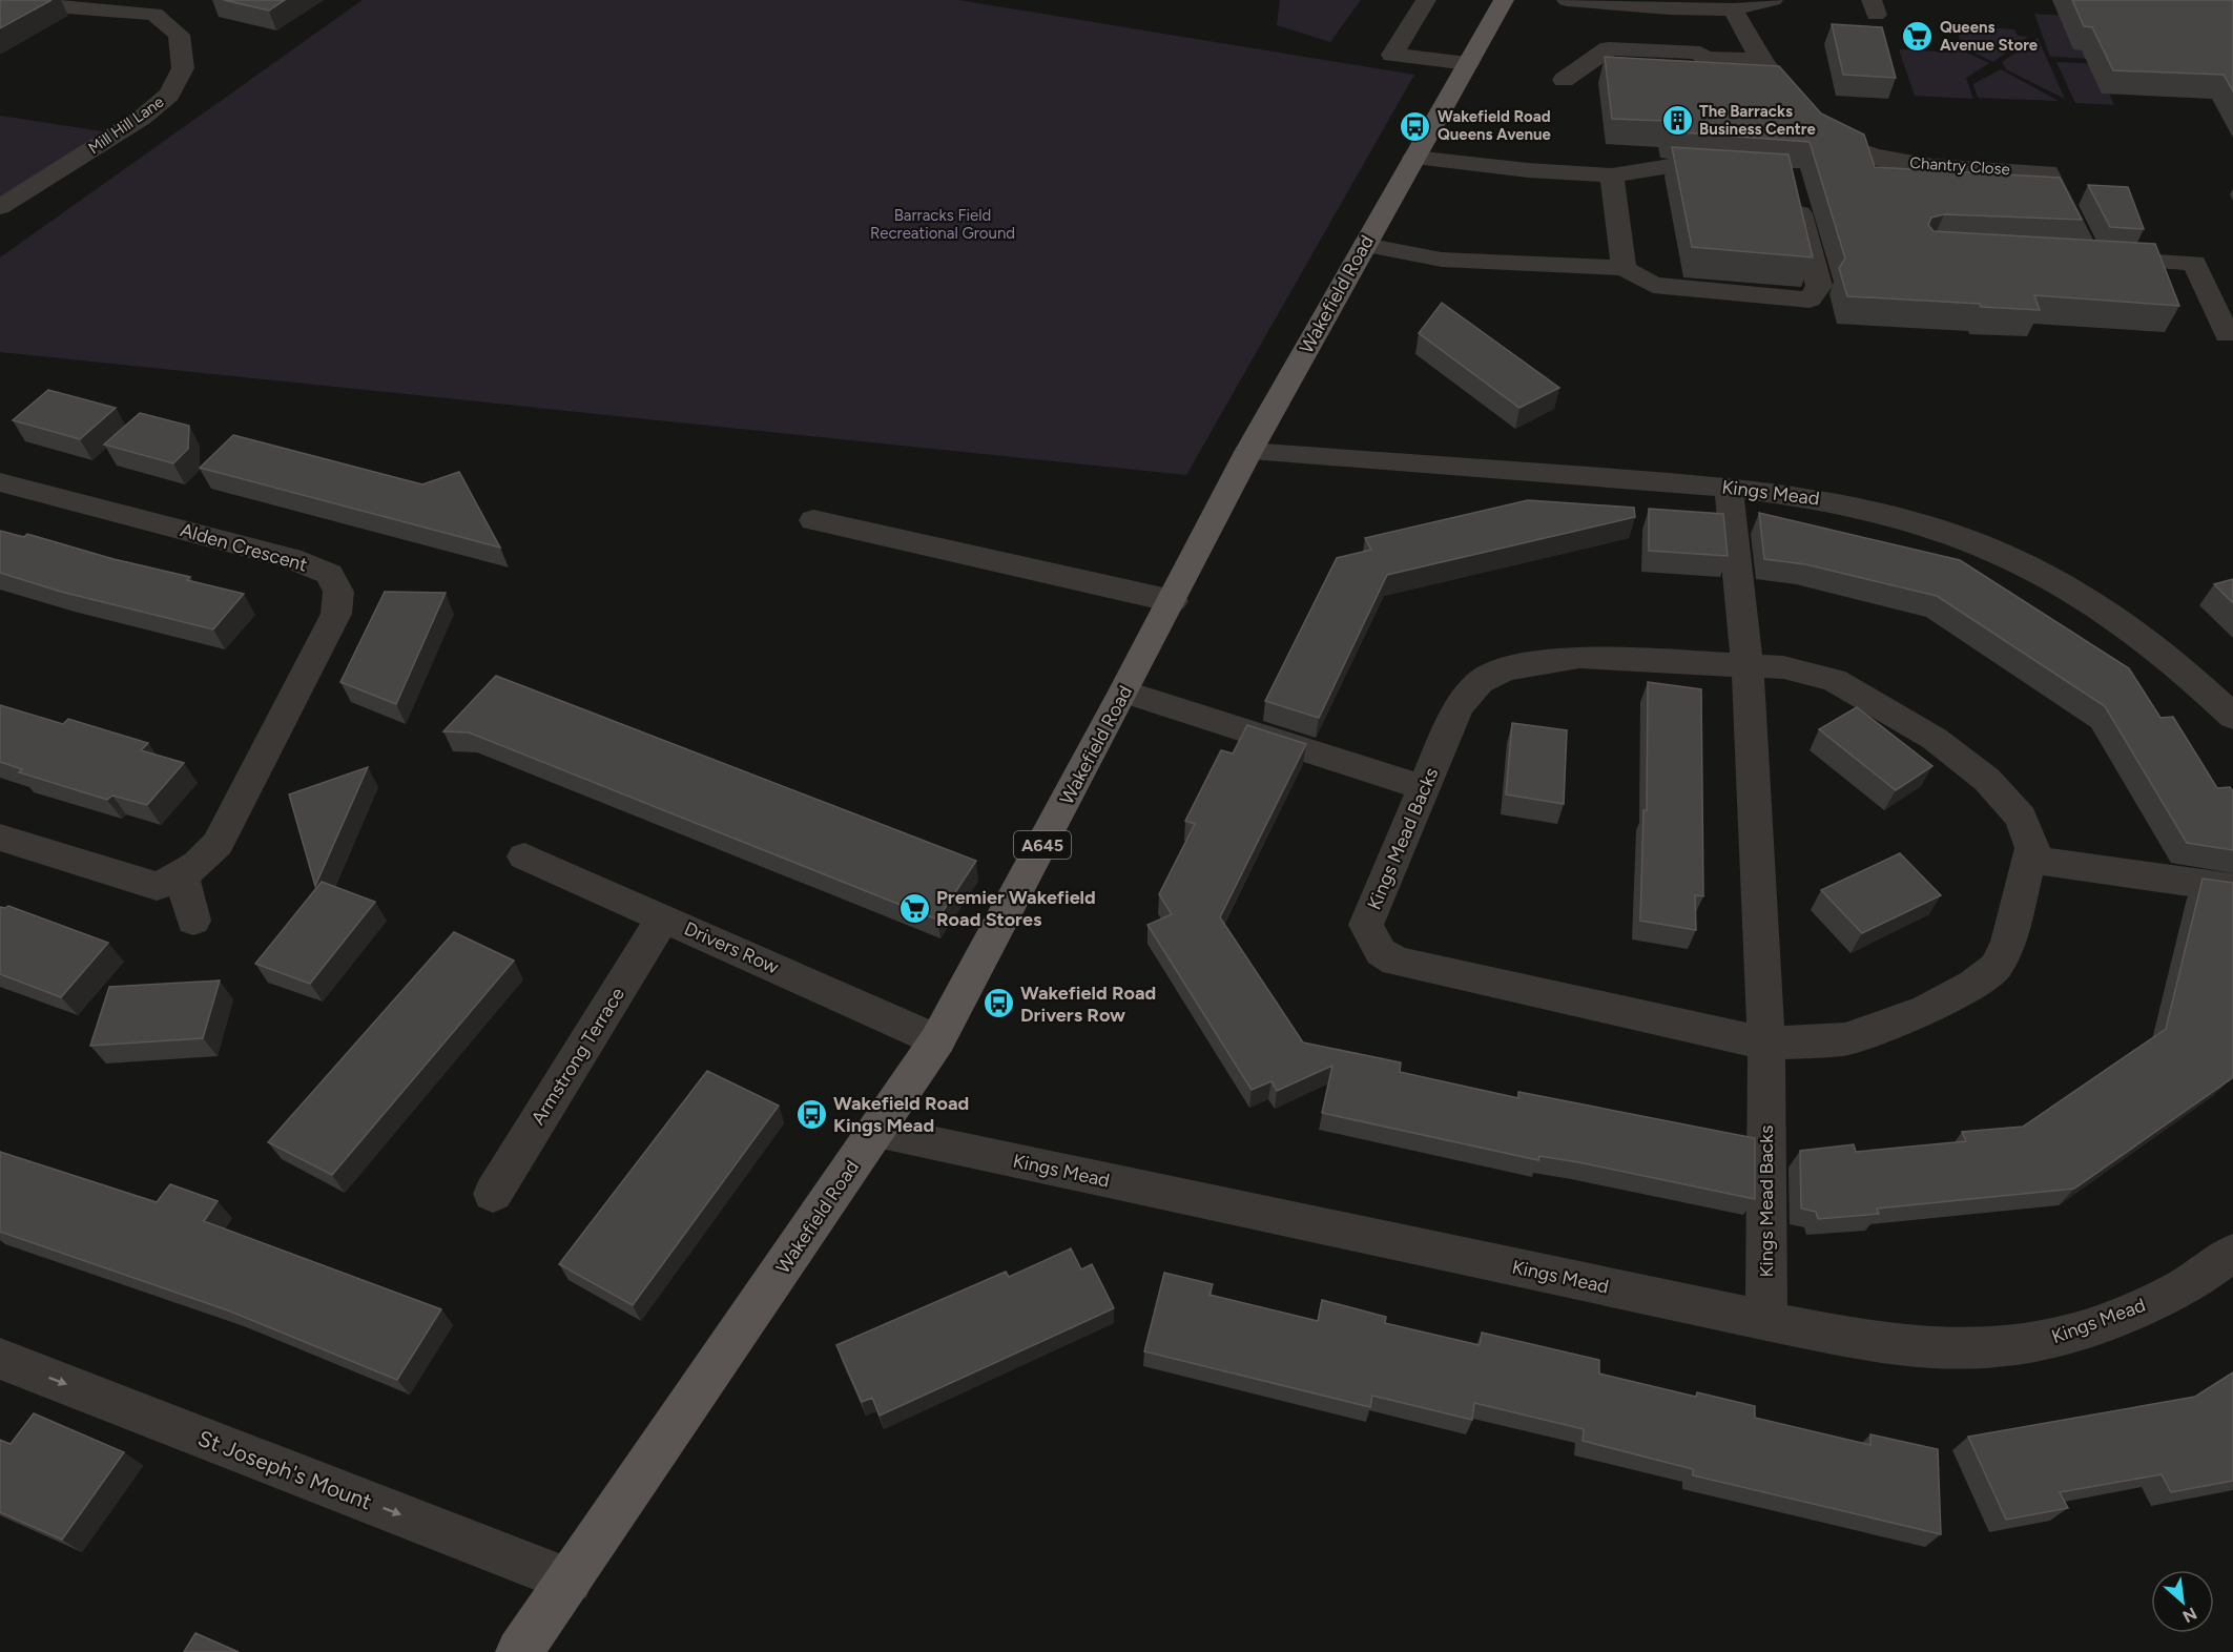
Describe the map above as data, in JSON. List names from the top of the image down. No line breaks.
{"streets":{"main road":["Wakefield Road","A645"],"street":["Mill Hill Lane","Chantry Close","Kings Mead","Alden Crescent","Kings Mead Backs","Drivers Row","Armstrong Terrace","St Joseph's Mount"]},"crossings":[["Wakefield Road","Kings Mead"],["Wakefield Road","Drivers Row"],["Wakefield Road","St Joseph's Mount"],["Kings Mead","Kings Mead Backs"],["Drivers Row","Armstrong Terrace"]],"one_way":["St Joseph's Mount"],"parks":["Barracks Field Recreational Ground"],"places":{"supermarket":["Queens Avenue Store","Premier Wakefield Road Stores"],"building":["The Barracks Business Centre"],"bus stop":["Wakefield Road Queens Avenue","Wakefield Road Drivers Row","Wakefield Road Kings Mead"]},"north":"bottom right"}
